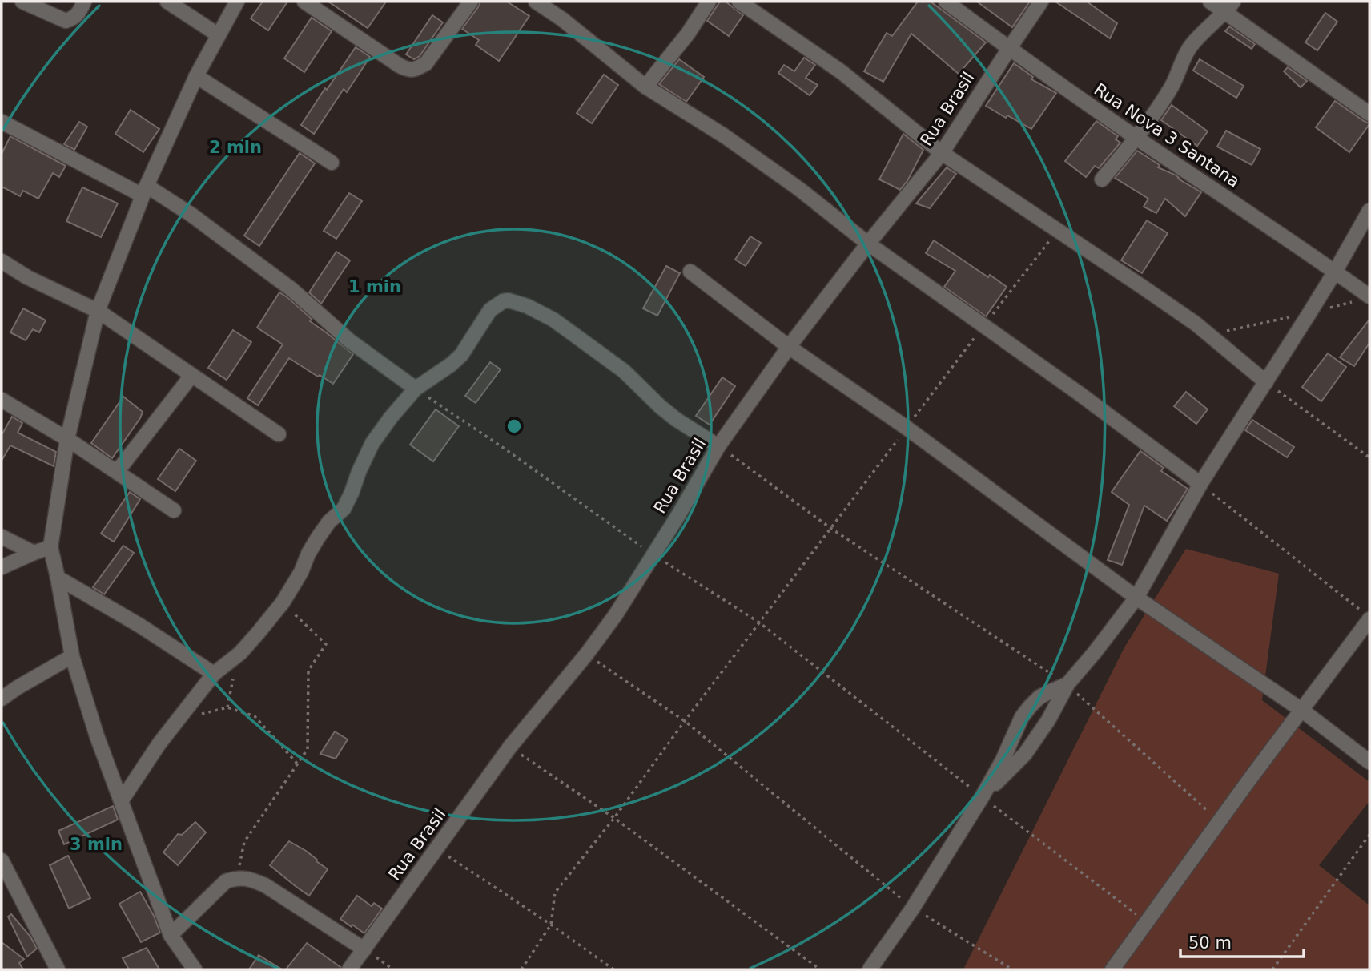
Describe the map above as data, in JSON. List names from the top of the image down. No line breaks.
{"streets":{"street":["Rua Brasil","Rua Nova 3 Santana"]},"crossings":[["Rua Brasil","Rua Nova 3 Santana"]],"scale_bar":"50 m","rings":["2 min","1 min","3 min"]}
